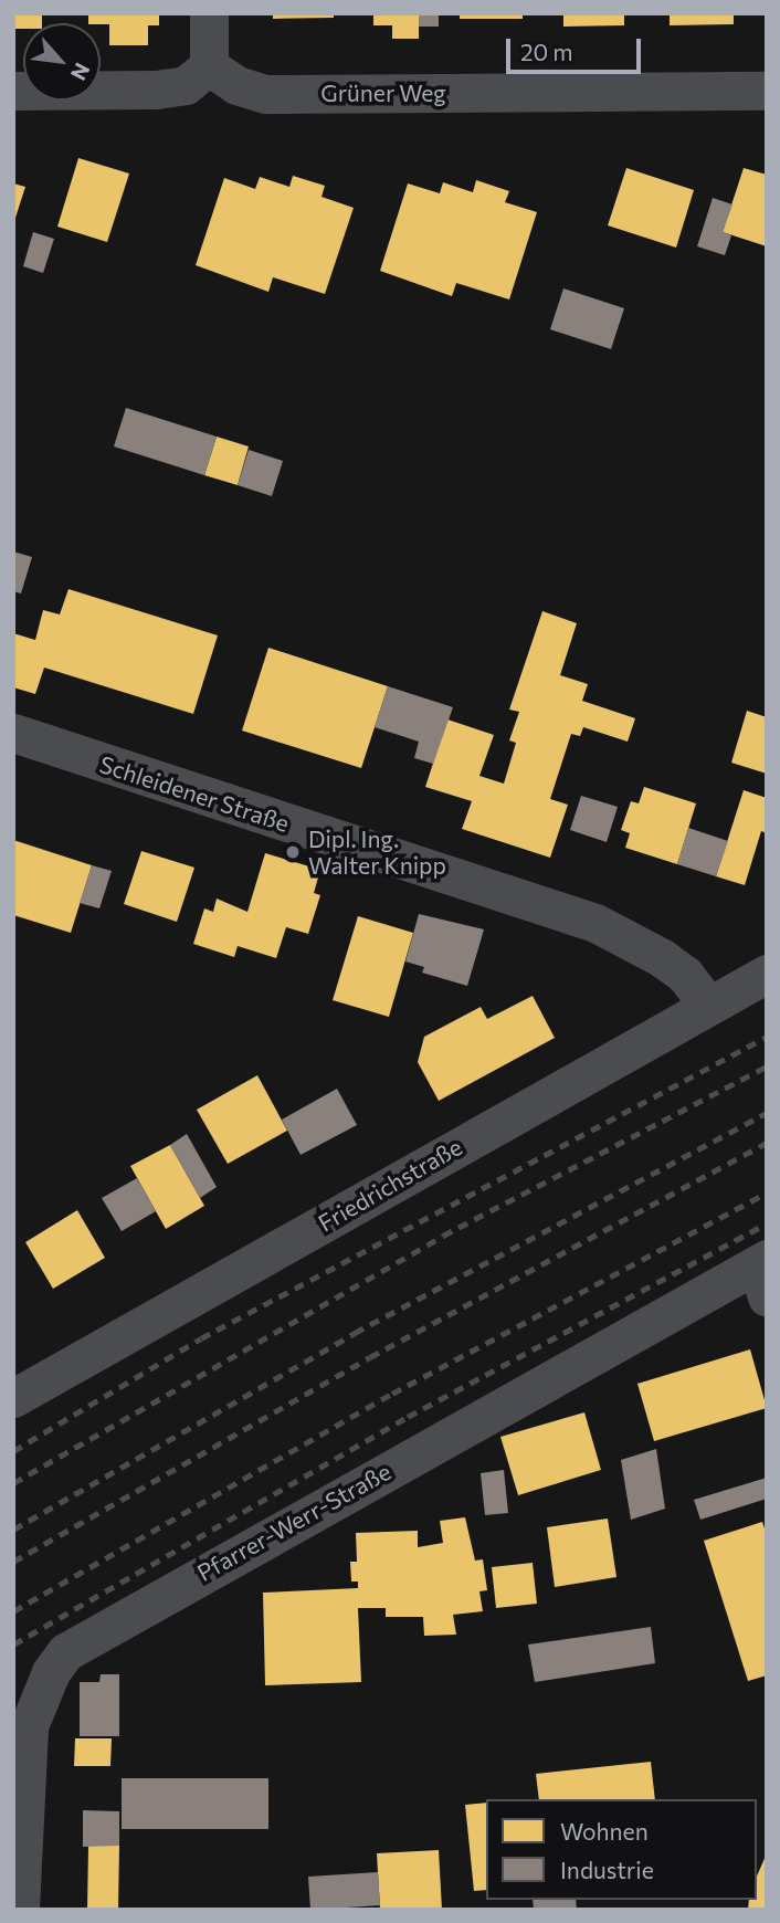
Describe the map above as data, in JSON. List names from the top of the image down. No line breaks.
{"streets":{"street":["Grüner Weg","Schleidener Straße","Friedrichstraße","Pfarrer-Werr-Straße"]},"crossings":[["Schleidener Straße","Friedrichstraße"]],"places":["Dipl. Ing. Walter Knipp"],"legend":["Wohnen","Industrie"],"scale_bar":"20 m","north":"bottom right"}
